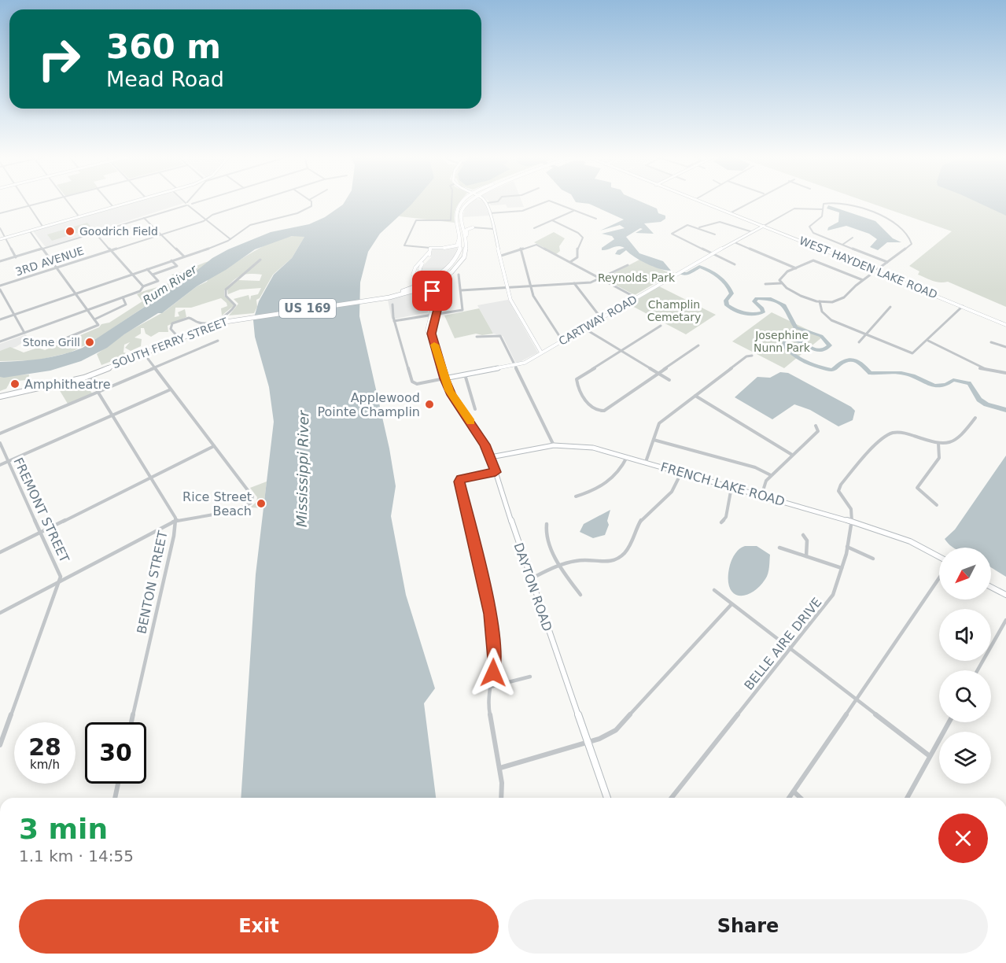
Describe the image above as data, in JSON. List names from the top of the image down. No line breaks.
{"streets":{"highway":["US 169","SOUTH FERRY STREET"],"main road":["WEST HAYDEN LAKE ROAD"],"street":["3RD AVENUE","CARTWAY ROAD","FRENCH LAKE ROAD","FREMONT STREET","BENTON STREET","DAYTON ROAD","BELLE AIRE DRIVE"]},"crossings":[["WEST HAYDEN LAKE ROAD","CARTWAY ROAD"],["US 169","SOUTH FERRY STREET"],["US 169","DAYTON ROAD"],["CARTWAY ROAD","DAYTON ROAD"],["SOUTH FERRY STREET","BENTON STREET"],["SOUTH FERRY STREET","DAYTON ROAD"],["FRENCH LAKE ROAD","DAYTON ROAD"],["FRENCH LAKE ROAD","BELLE AIRE DRIVE"]],"water":["Rum River","Mississippi River"],"parks":["Reynolds Park","Champlin Cemetary","Josephine Nunn Park"],"places":["Goodrich Field","Stone Grill","Amphitheatre","Applewood Pointe Champlin","Rice Street Beach"],"north":"bottom left","page":{"turn":["360 m","Mead Road"],"speed":"28 km/h","limit":"30","heading":["3 min","1.1 km · 14:55"],"buttons":["Exit","Share"]}}
